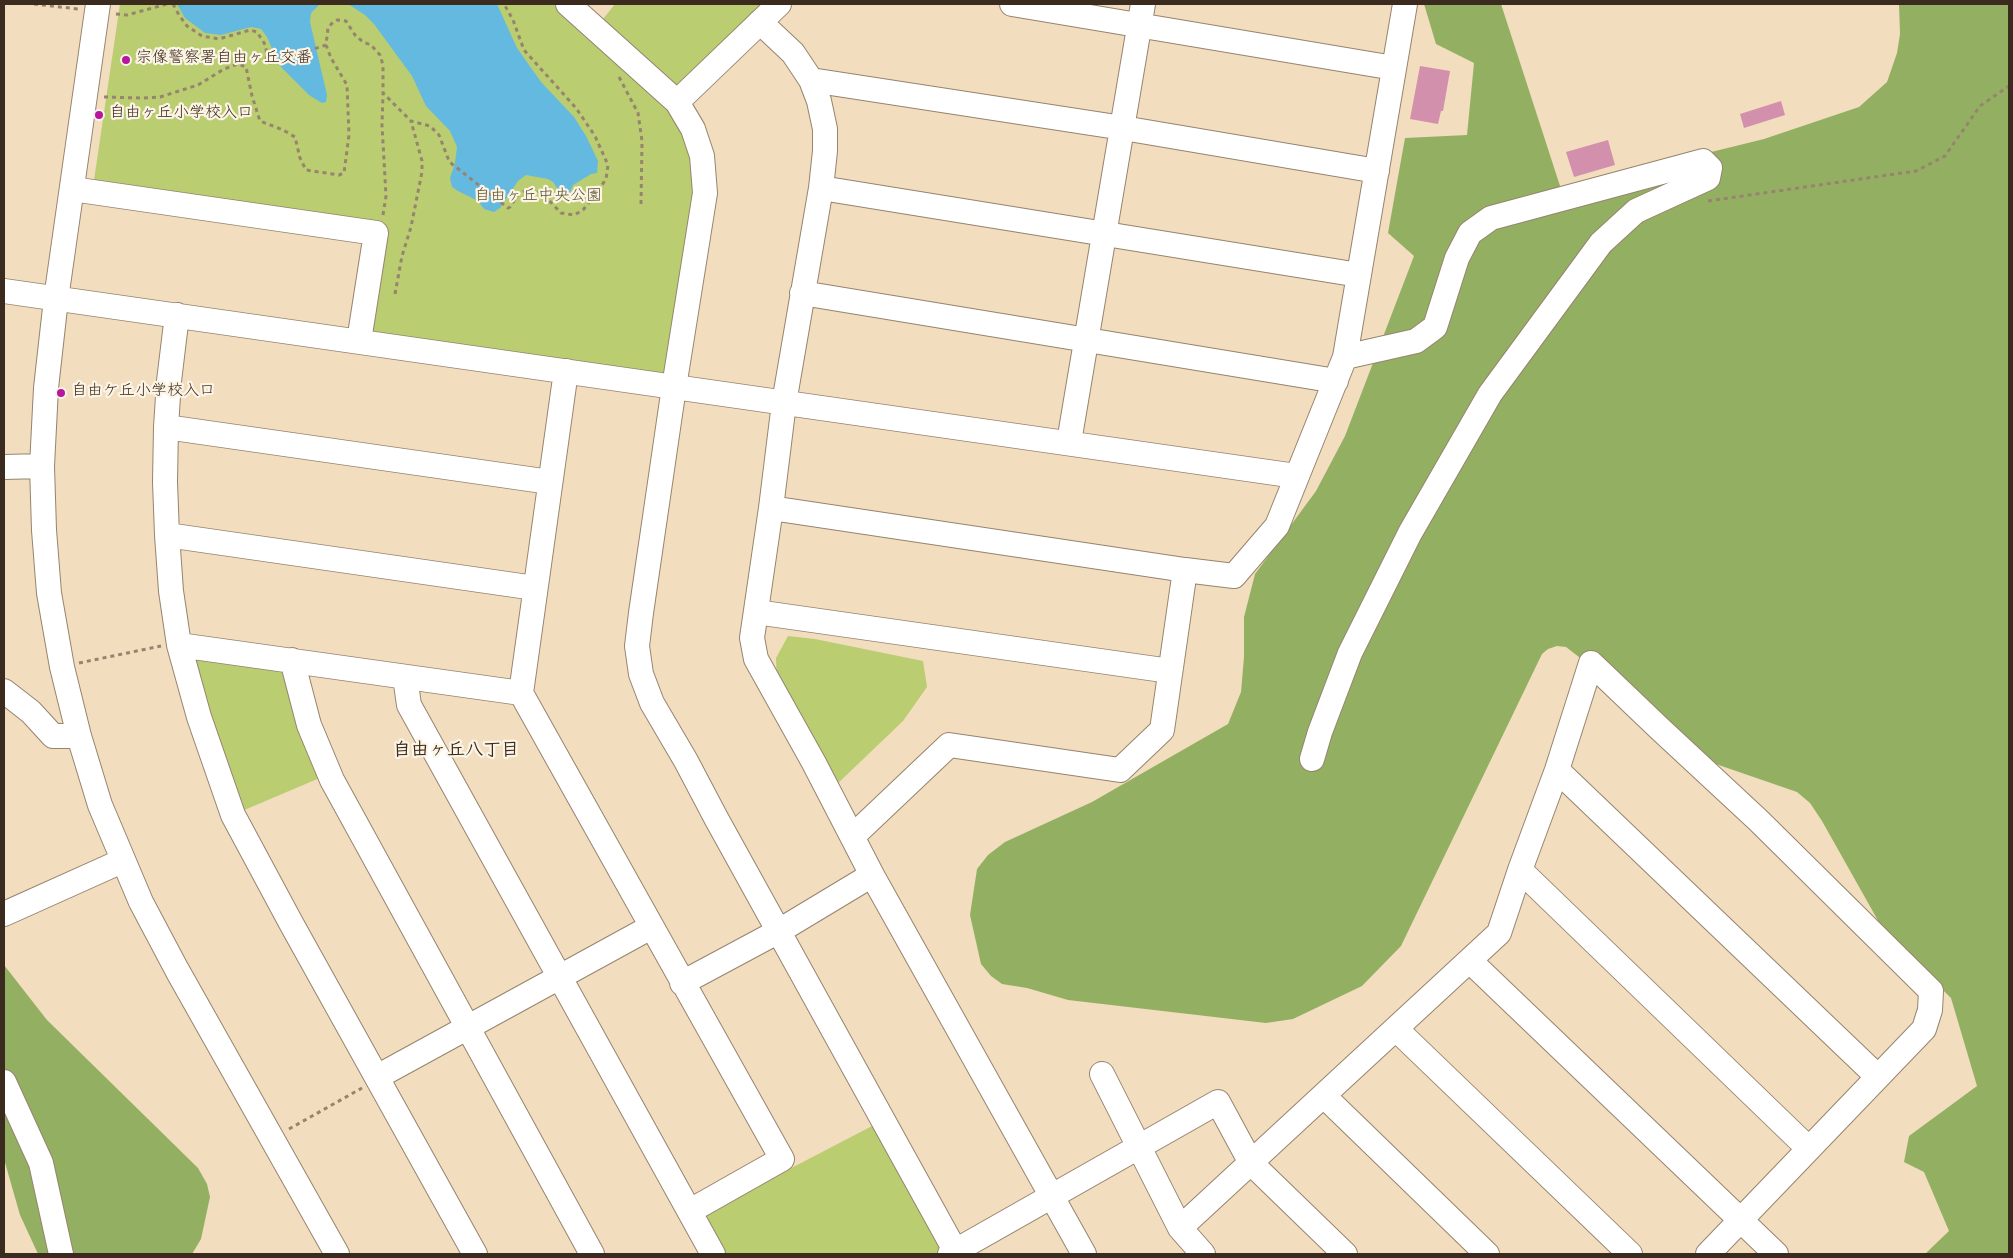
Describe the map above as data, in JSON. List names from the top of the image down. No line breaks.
{"districts":["自由ヶ丘八丁目"],"parks":["自由ヶ丘中央公園"],"places":["宗像警察署自由ヶ丘交番","自由ヶ丘小学校入口","自由ケ丘小学校入口"]}
